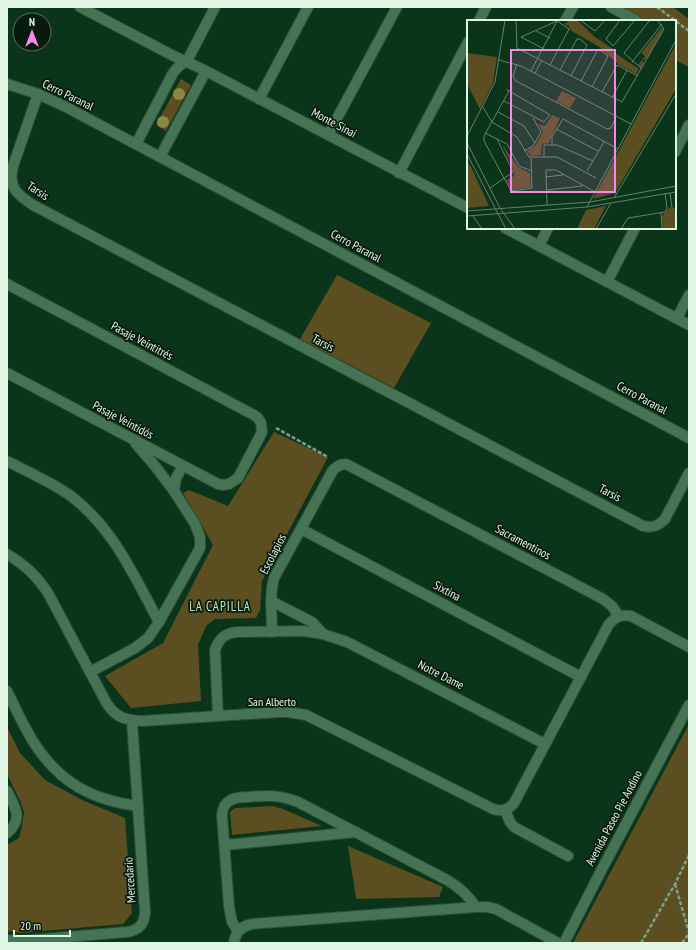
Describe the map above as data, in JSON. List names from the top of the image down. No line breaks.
{"streets":{"street":["Cerro Paranal","Monte Sinai","Tarsis","Pasaje Veintitrés","Pasaje Veintidós","Sacramentinos","Escolapios","Sixtina","Notre Dame","San Alberto","Avenida Paseo Pie Andino","Mercedario"]},"crossings":[["Cerro Paranal","Tarsis"],["Pasaje Veintitrés","Pasaje Veintidós"],["Sacramentinos","Escolapios"],["Escolapios","Sixtina"],["Escolapios","Notre Dame"],["San Alberto","Mercedario"]],"districts":["LA CAPILLA"],"scale_bar":"20 m","north":"top"}
